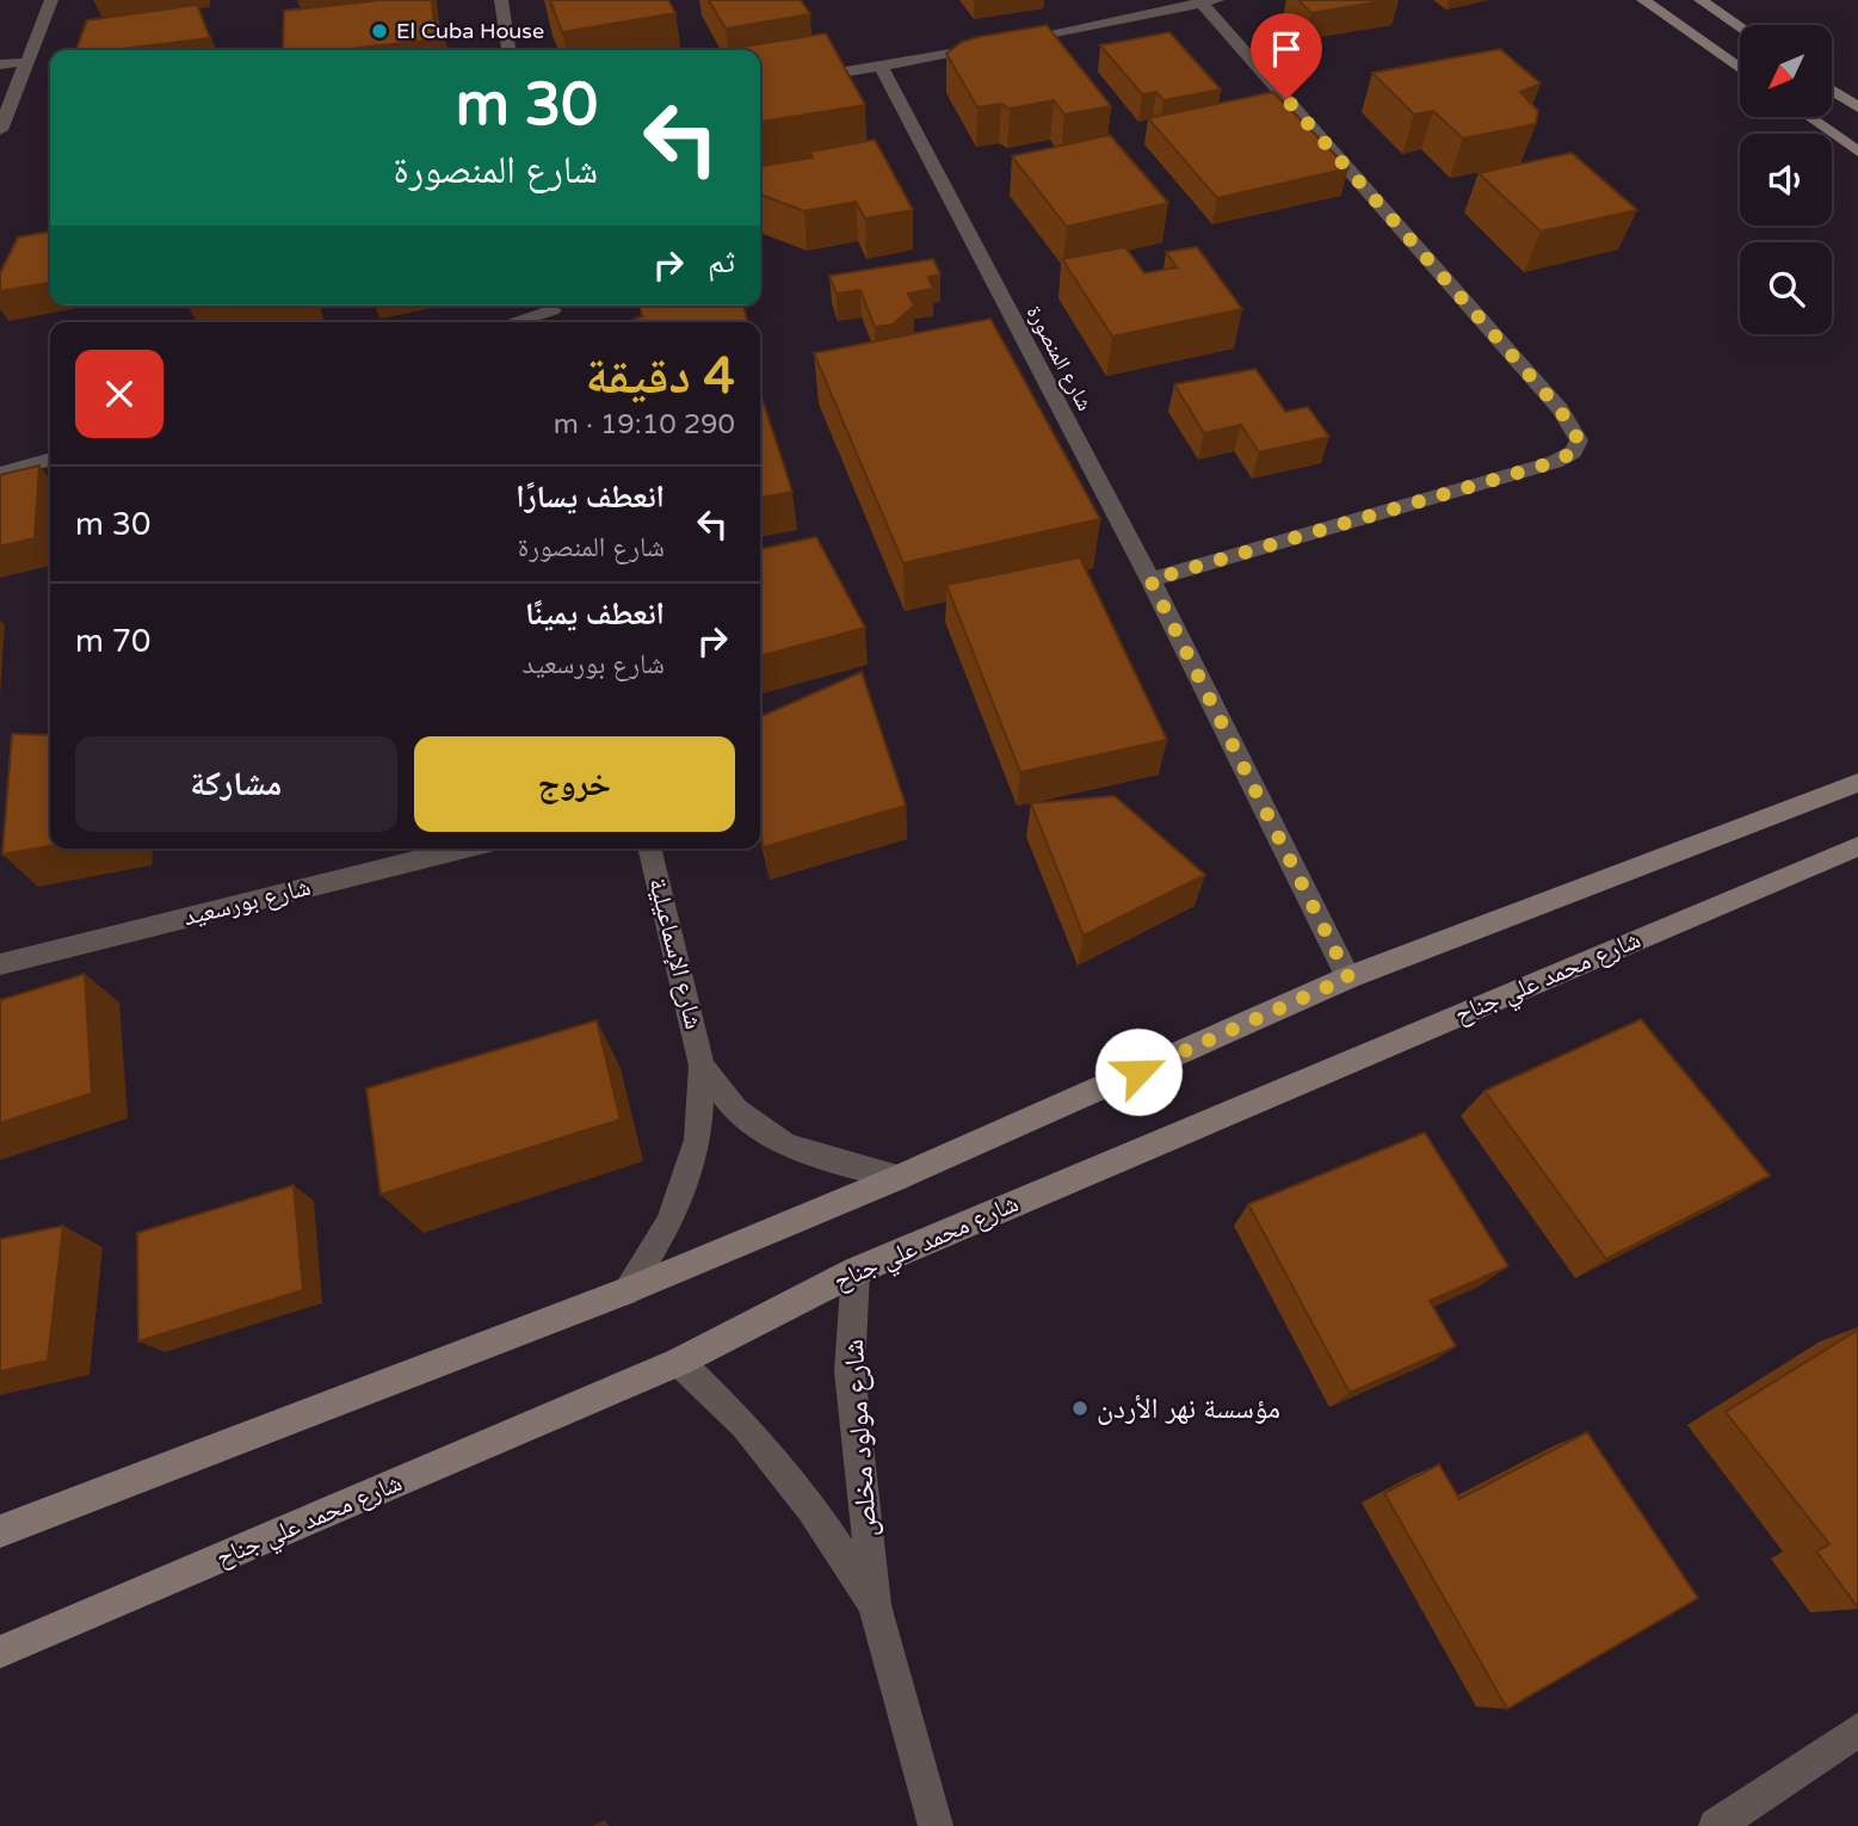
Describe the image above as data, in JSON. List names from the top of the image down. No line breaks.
{"streets":{"main road":["شارع محمد علي جناح"],"street":["شارع المنصورة","شارع بورسعيد","شارع الإسماعيلية","شارع مولود مخلص"]},"crossings":[["شارع محمد علي جناح","شارع مولود مخلص"]],"places":["El Cuba House","مؤسسة نهر الأردن"],"north":"bottom left","page":{"turn":["30 m","شارع المنصورة"],"then":"ثم","heading":["4 دقيقة","290 m · 19:10"],"list":[{"name":"انعطف يسارًا","note":"شارع المنصورة","value":"30 m"},{"name":"انعطف يمينًا","note":"شارع بورسعيد","value":"70 m"}],"buttons":["خروج","مشاركة"]}}
